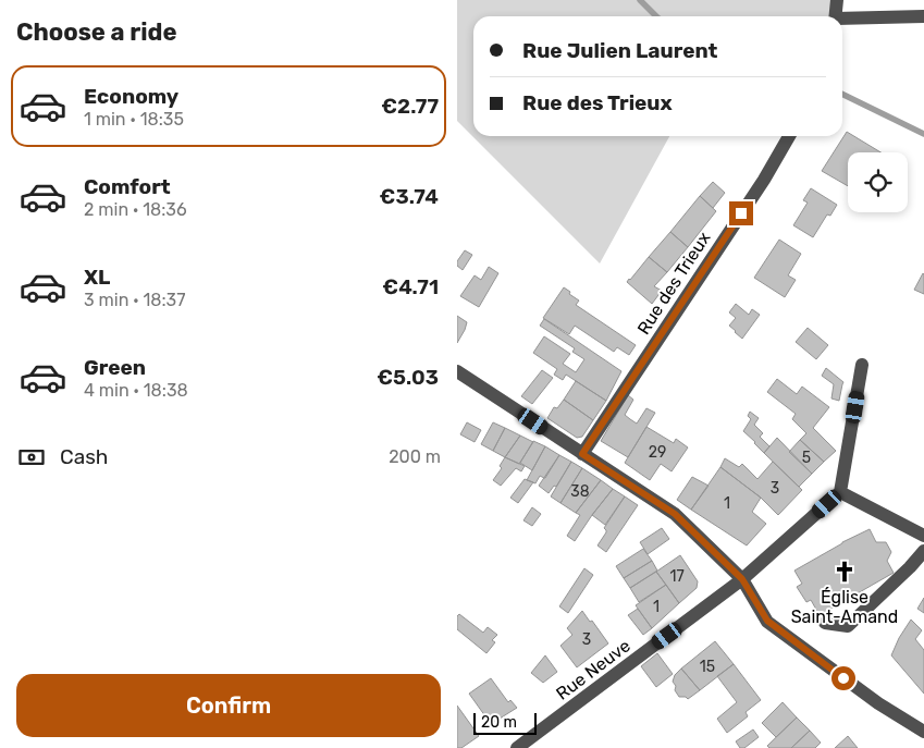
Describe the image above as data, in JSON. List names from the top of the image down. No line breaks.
{"streets":{"street":["Rue des Trieux","Rue Neuve"]},"places":{"church":["Église Saint-Amand"]},"house_numbers":["29","5","3","38","1","17","1","3","15"],"scale_bar":"20 m","page":{"heading":"Choose a ride","banner":["Rue Julien Laurent","Rue des Trieux"],"list":[{"name":"Economy","note":"1 min · 18:35","value":"€2.77"},{"name":"Comfort","note":"2 min · 18:36","value":"€3.74"},{"name":"XL","note":"3 min · 18:37","value":"€4.71"},{"name":"Green","note":"4 min · 18:38","value":"€5.03"}],"pay":["Cash","200 m"],"buttons":"Confirm","scale":"20 m"}}
